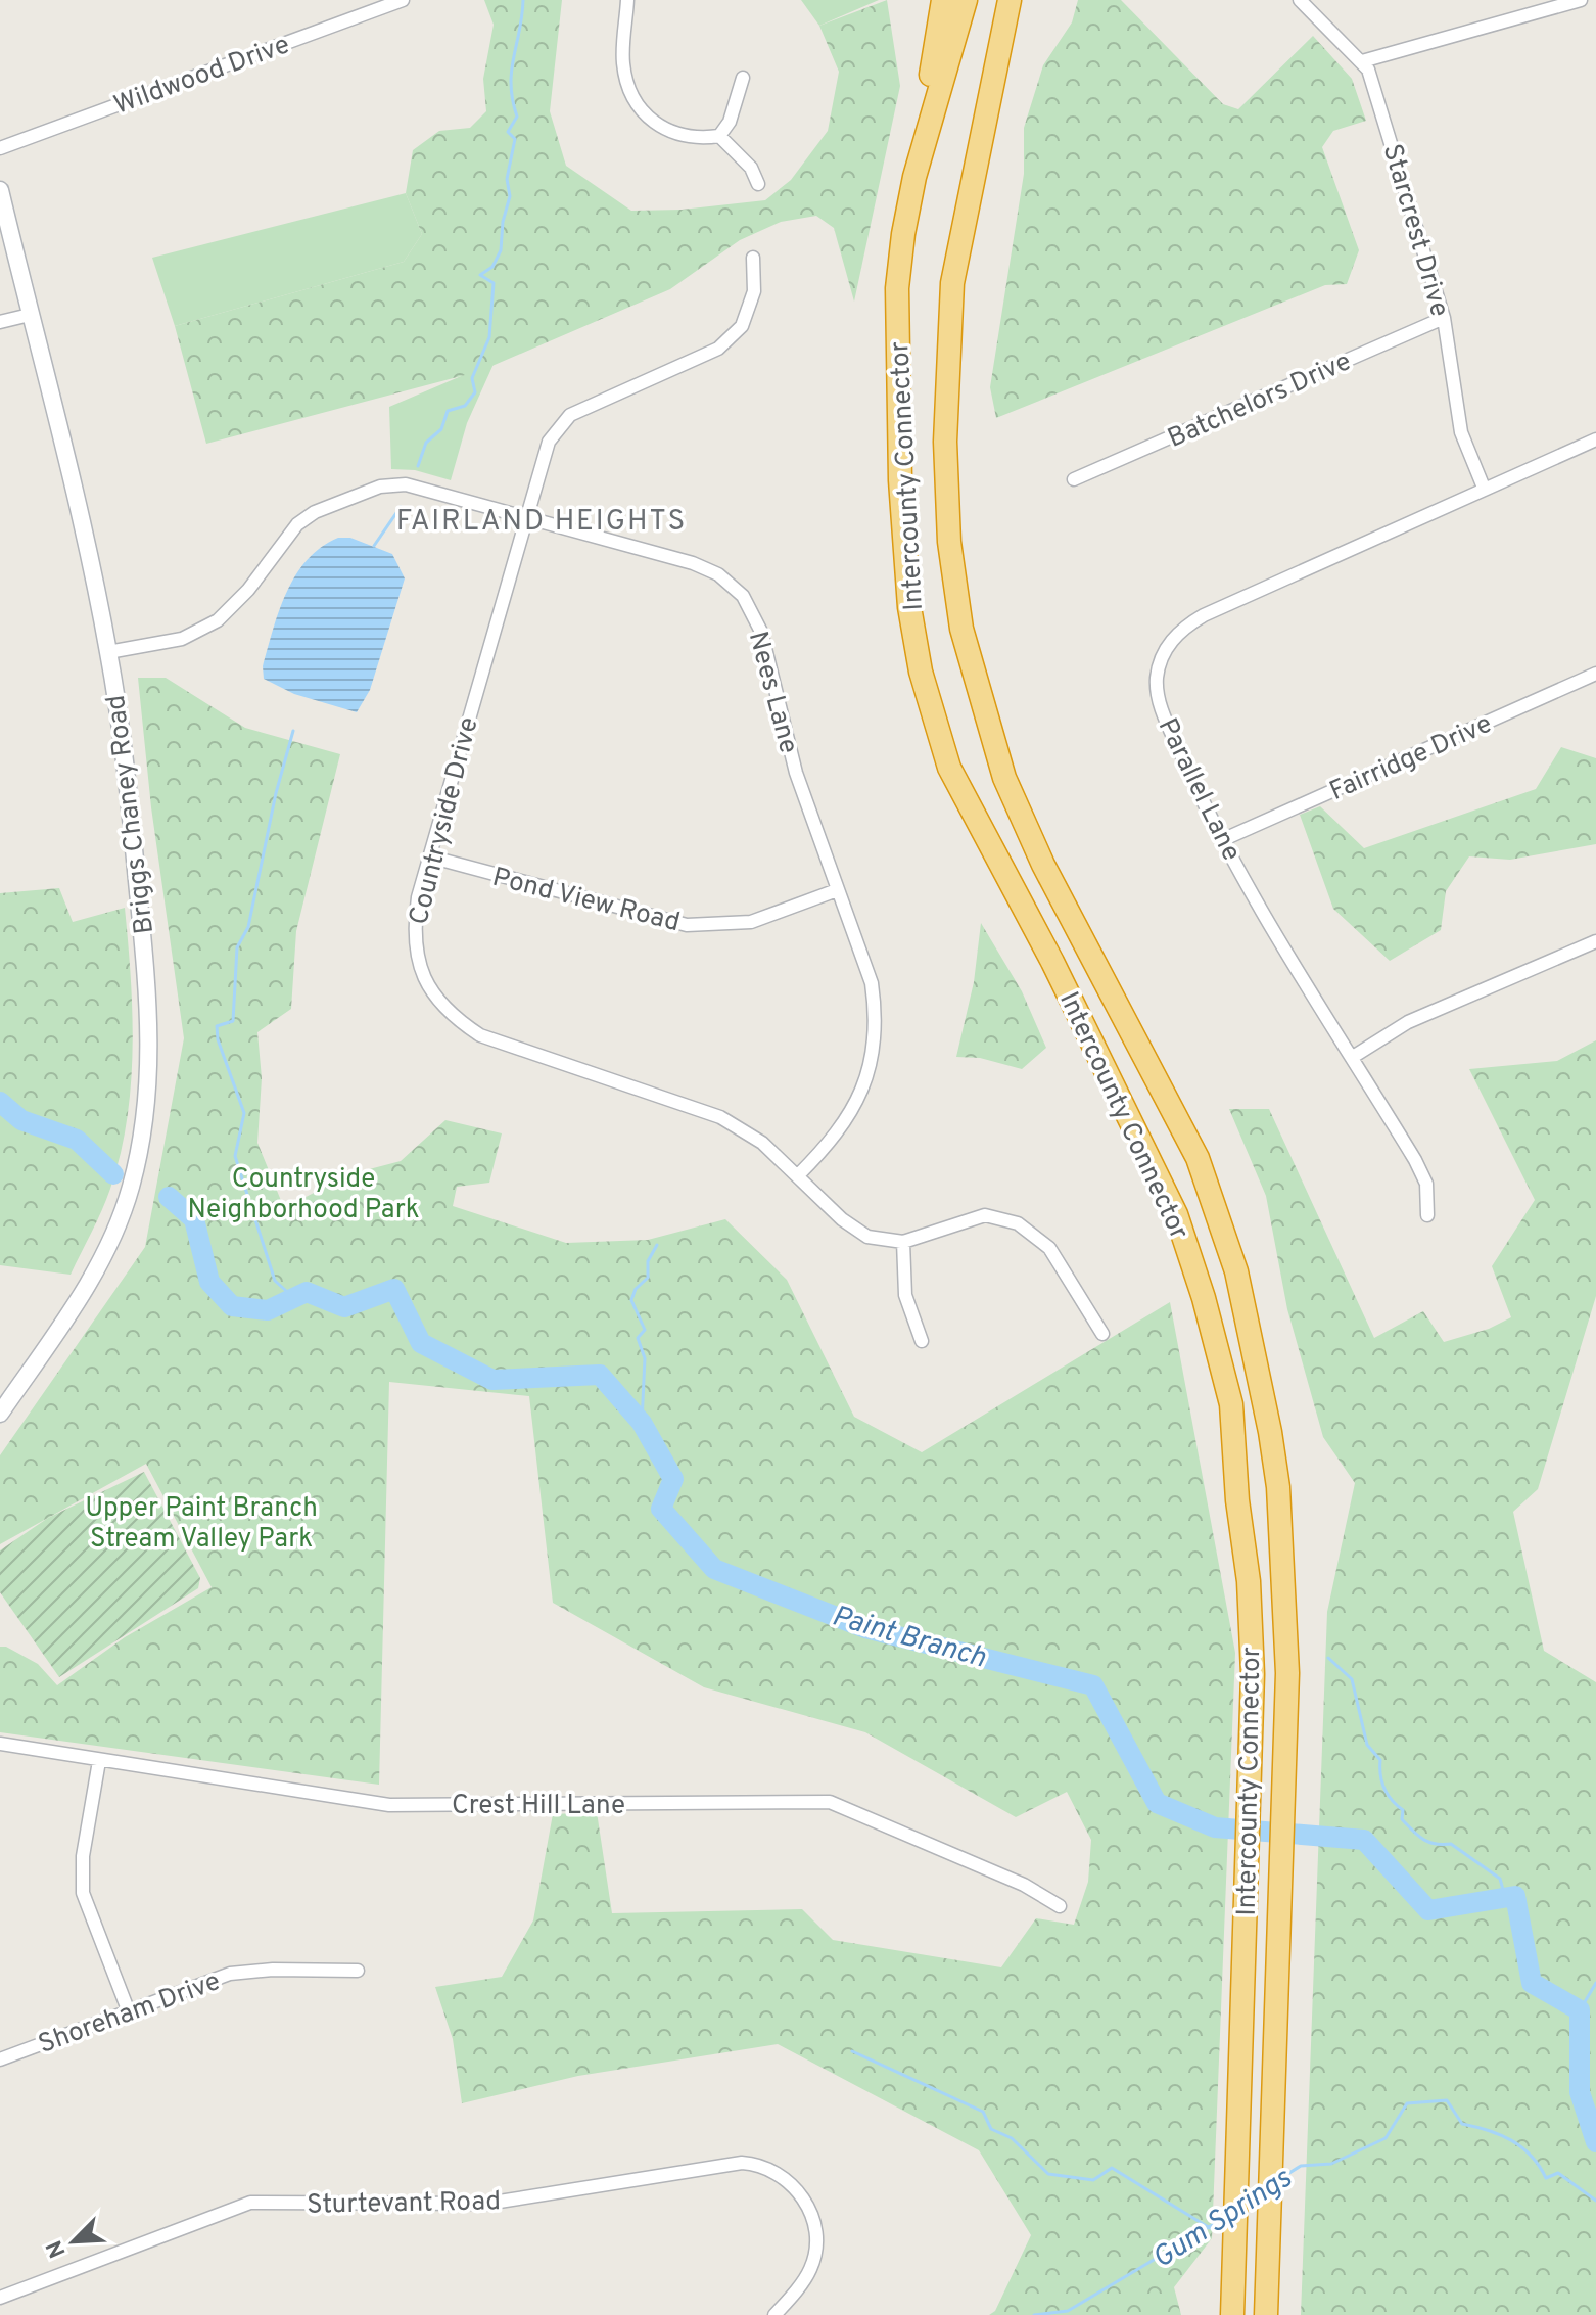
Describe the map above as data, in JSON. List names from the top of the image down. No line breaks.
{"streets":{"highway":["Intercounty Connector"],"main road":["Briggs Chaney Road"],"street":["Wildwood Drive","Starcrest Drive","Batchelors Drive","Nees Lane","Fairridge Drive","Parallel Lane","Countryside Drive","Pond View Road","Crest Hill Lane","Shoreham Drive","Sturtevant Road"]},"crossings":[["Starcrest Drive","Batchelors Drive"],["Starcrest Drive","Parallel Lane"],["Nees Lane","Briggs Chaney Road"],["Nees Lane","Countryside Drive"],["Nees Lane","Pond View Road"],["Fairridge Drive","Parallel Lane"],["Countryside Drive","Pond View Road"]],"districts":["FAIRLAND HEIGHTS"],"water":["Paint Branch","Gum Springs"],"parks":["Countryside Neighborhood Park","Upper Paint Branch Stream Valley Park"],"north":"bottom left"}
